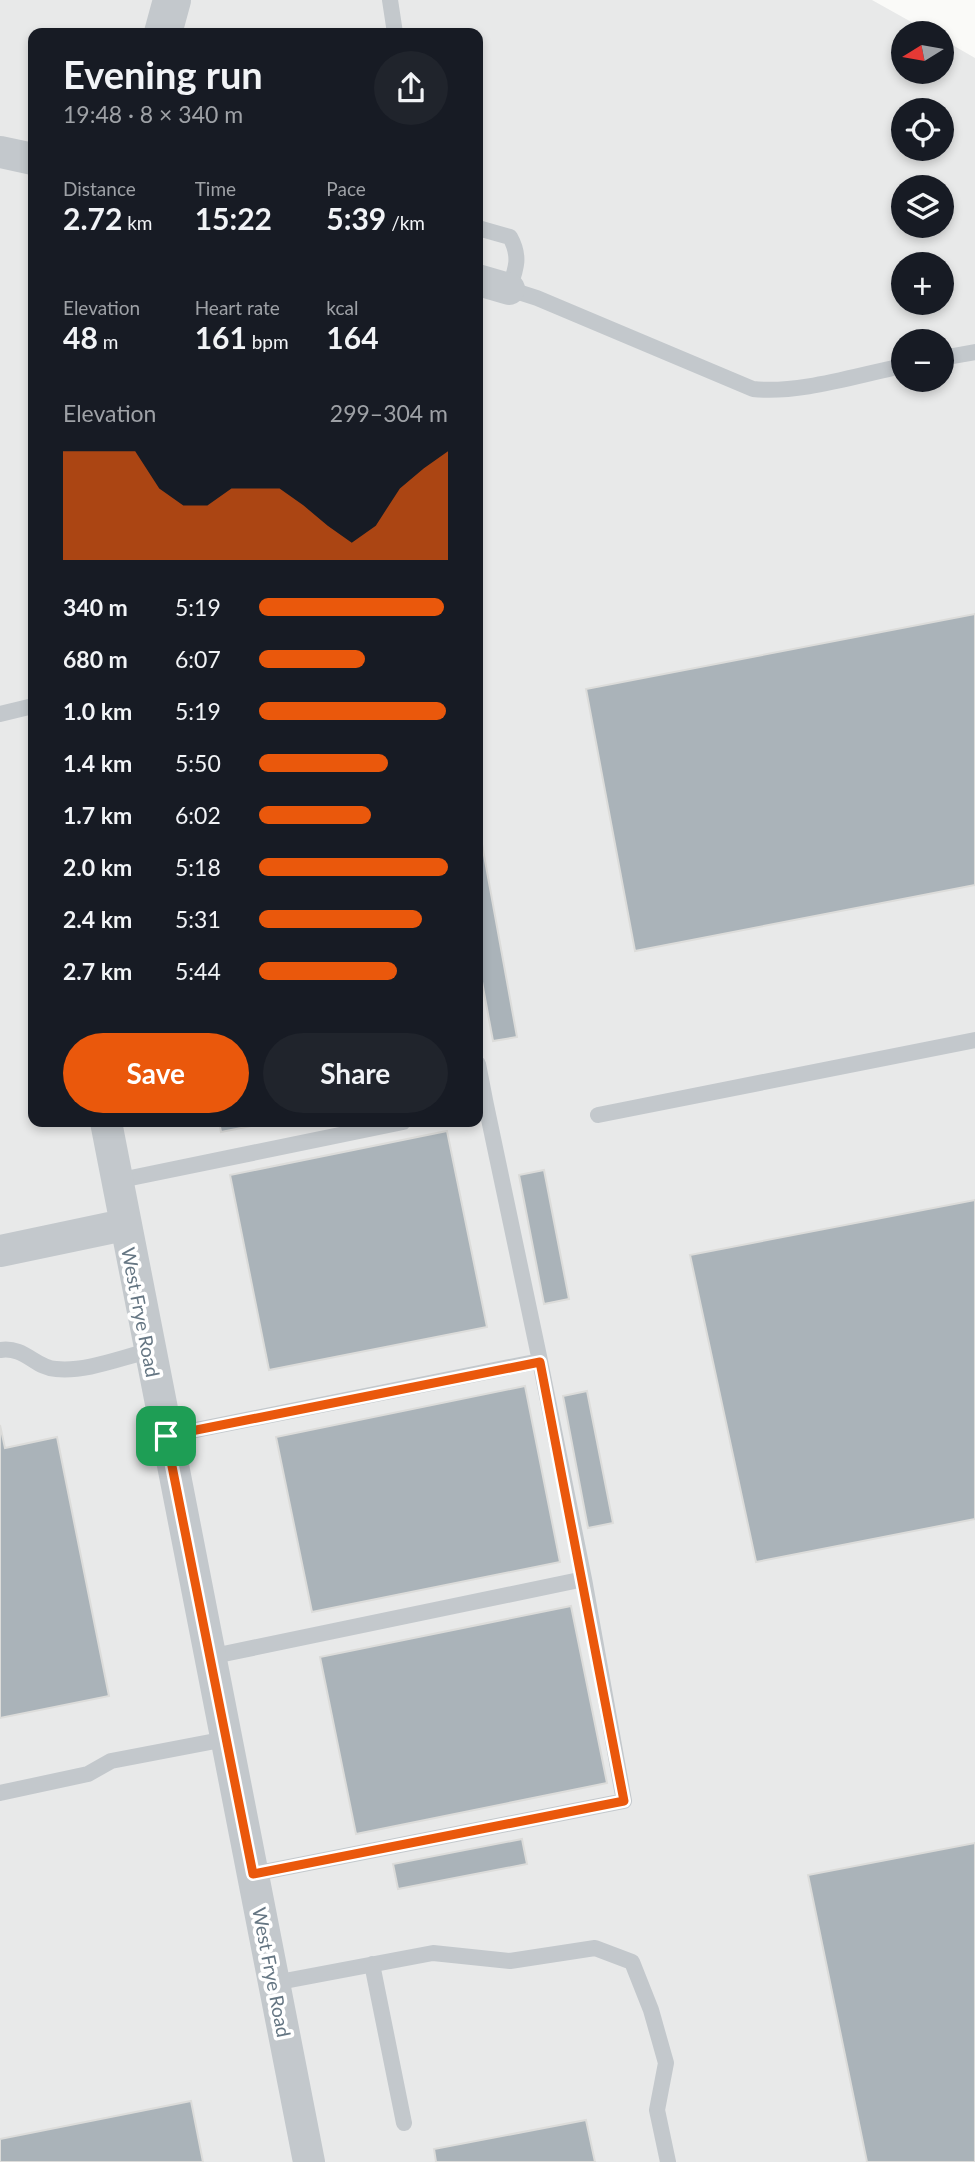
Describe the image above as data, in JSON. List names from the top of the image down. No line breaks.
{"streets":{"street":["West Frye Road"]},"north":"left","page":{"map_buttons":["+","−"],"heading":["Evening run","19:48 · 8 × 340 m"],"stats":[["Distance","2.72 km"],["Time","15:22"],["Pace","5:39 /km"],["Elevation","48 m"],["Heart rate","161 bpm"],["kcal","164"]],"chart":["Elevation","299–304 m"],"list":[{"name":"340 m","note":"5:19"},{"name":"680 m","note":"6:07"},{"name":"1.0 km","note":"5:19"},{"name":"1.4 km","note":"5:50"},{"name":"1.7 km","note":"6:02"},{"name":"2.0 km","note":"5:18"},{"name":"2.4 km","note":"5:31"},{"name":"2.7 km","note":"5:44"}],"buttons":["Save","Share"]}}
